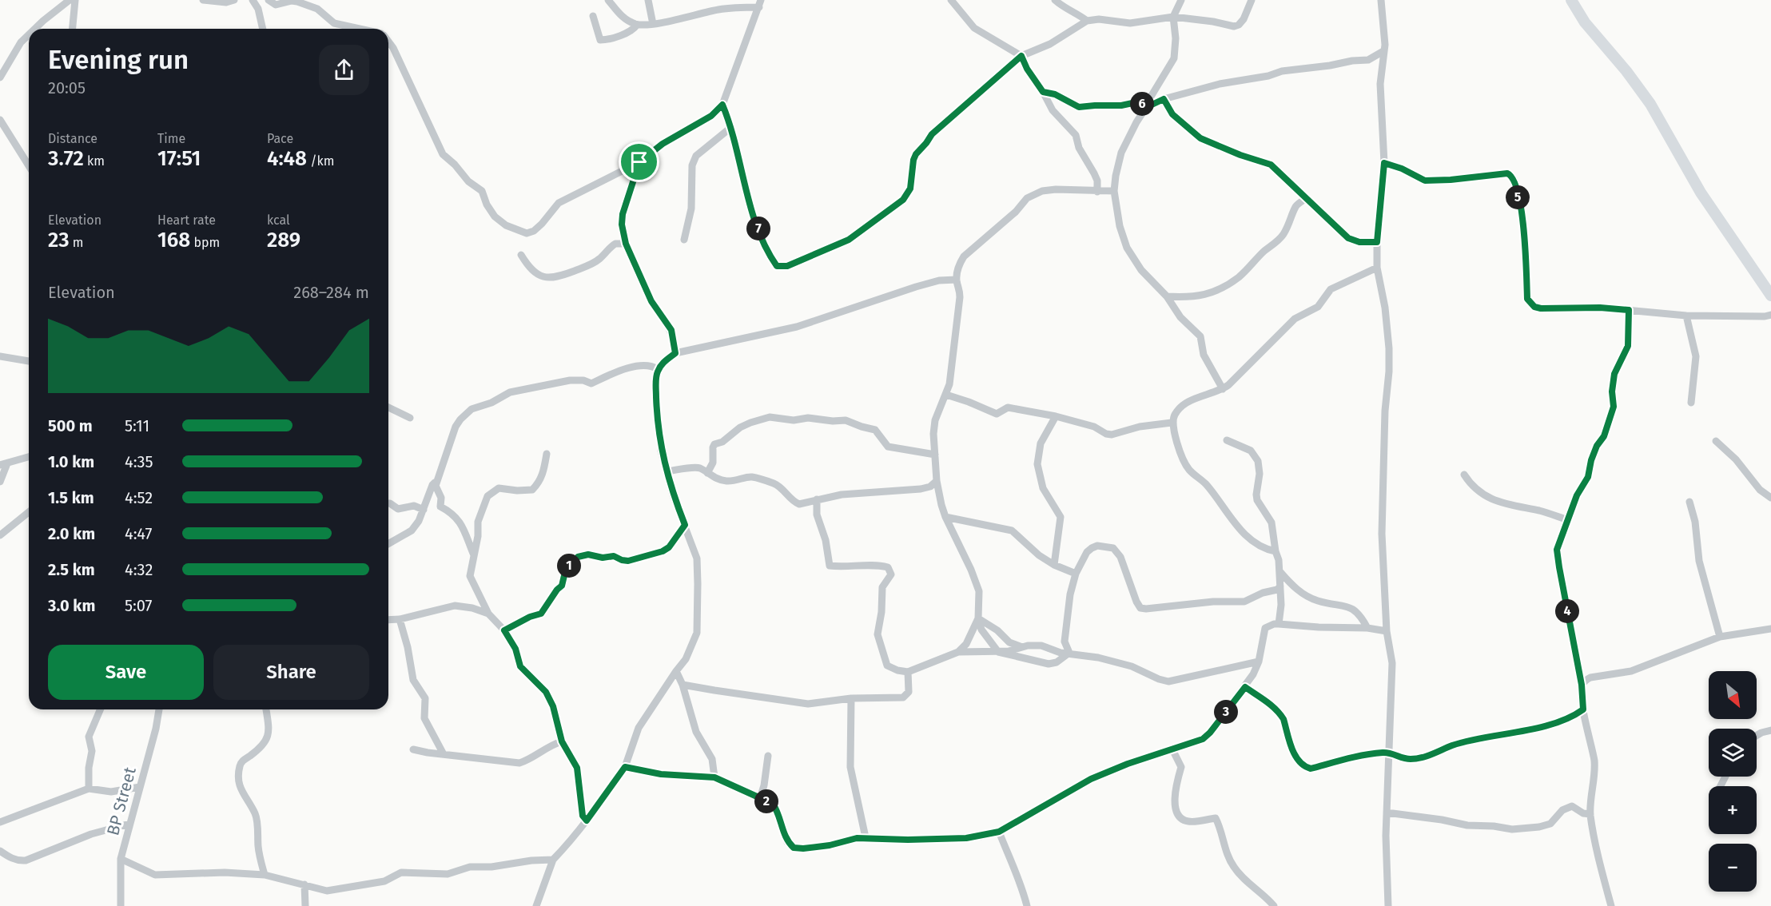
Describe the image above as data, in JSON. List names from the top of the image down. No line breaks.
{"streets":{"street":["BP Street"]},"north":"bottom right","page":{"heading":["Evening run","20:05"],"pins":["6","5","7","1","4","3","2"],"stats":[["Distance","3.72 km"],["Time","17:51"],["Pace","4:48 /km"],["Elevation","23 m"],["Heart rate","168 bpm"],["kcal","289"]],"chart":["Elevation","268–284 m"],"list":[{"name":"500 m","note":"5:11"},{"name":"1.0 km","note":"4:35"},{"name":"1.5 km","note":"4:52"},{"name":"2.0 km","note":"4:47"},{"name":"2.5 km","note":"4:32"},{"name":"3.0 km","note":"5:07"}],"buttons":["Save","Share"],"map_buttons":["+","−"]}}
